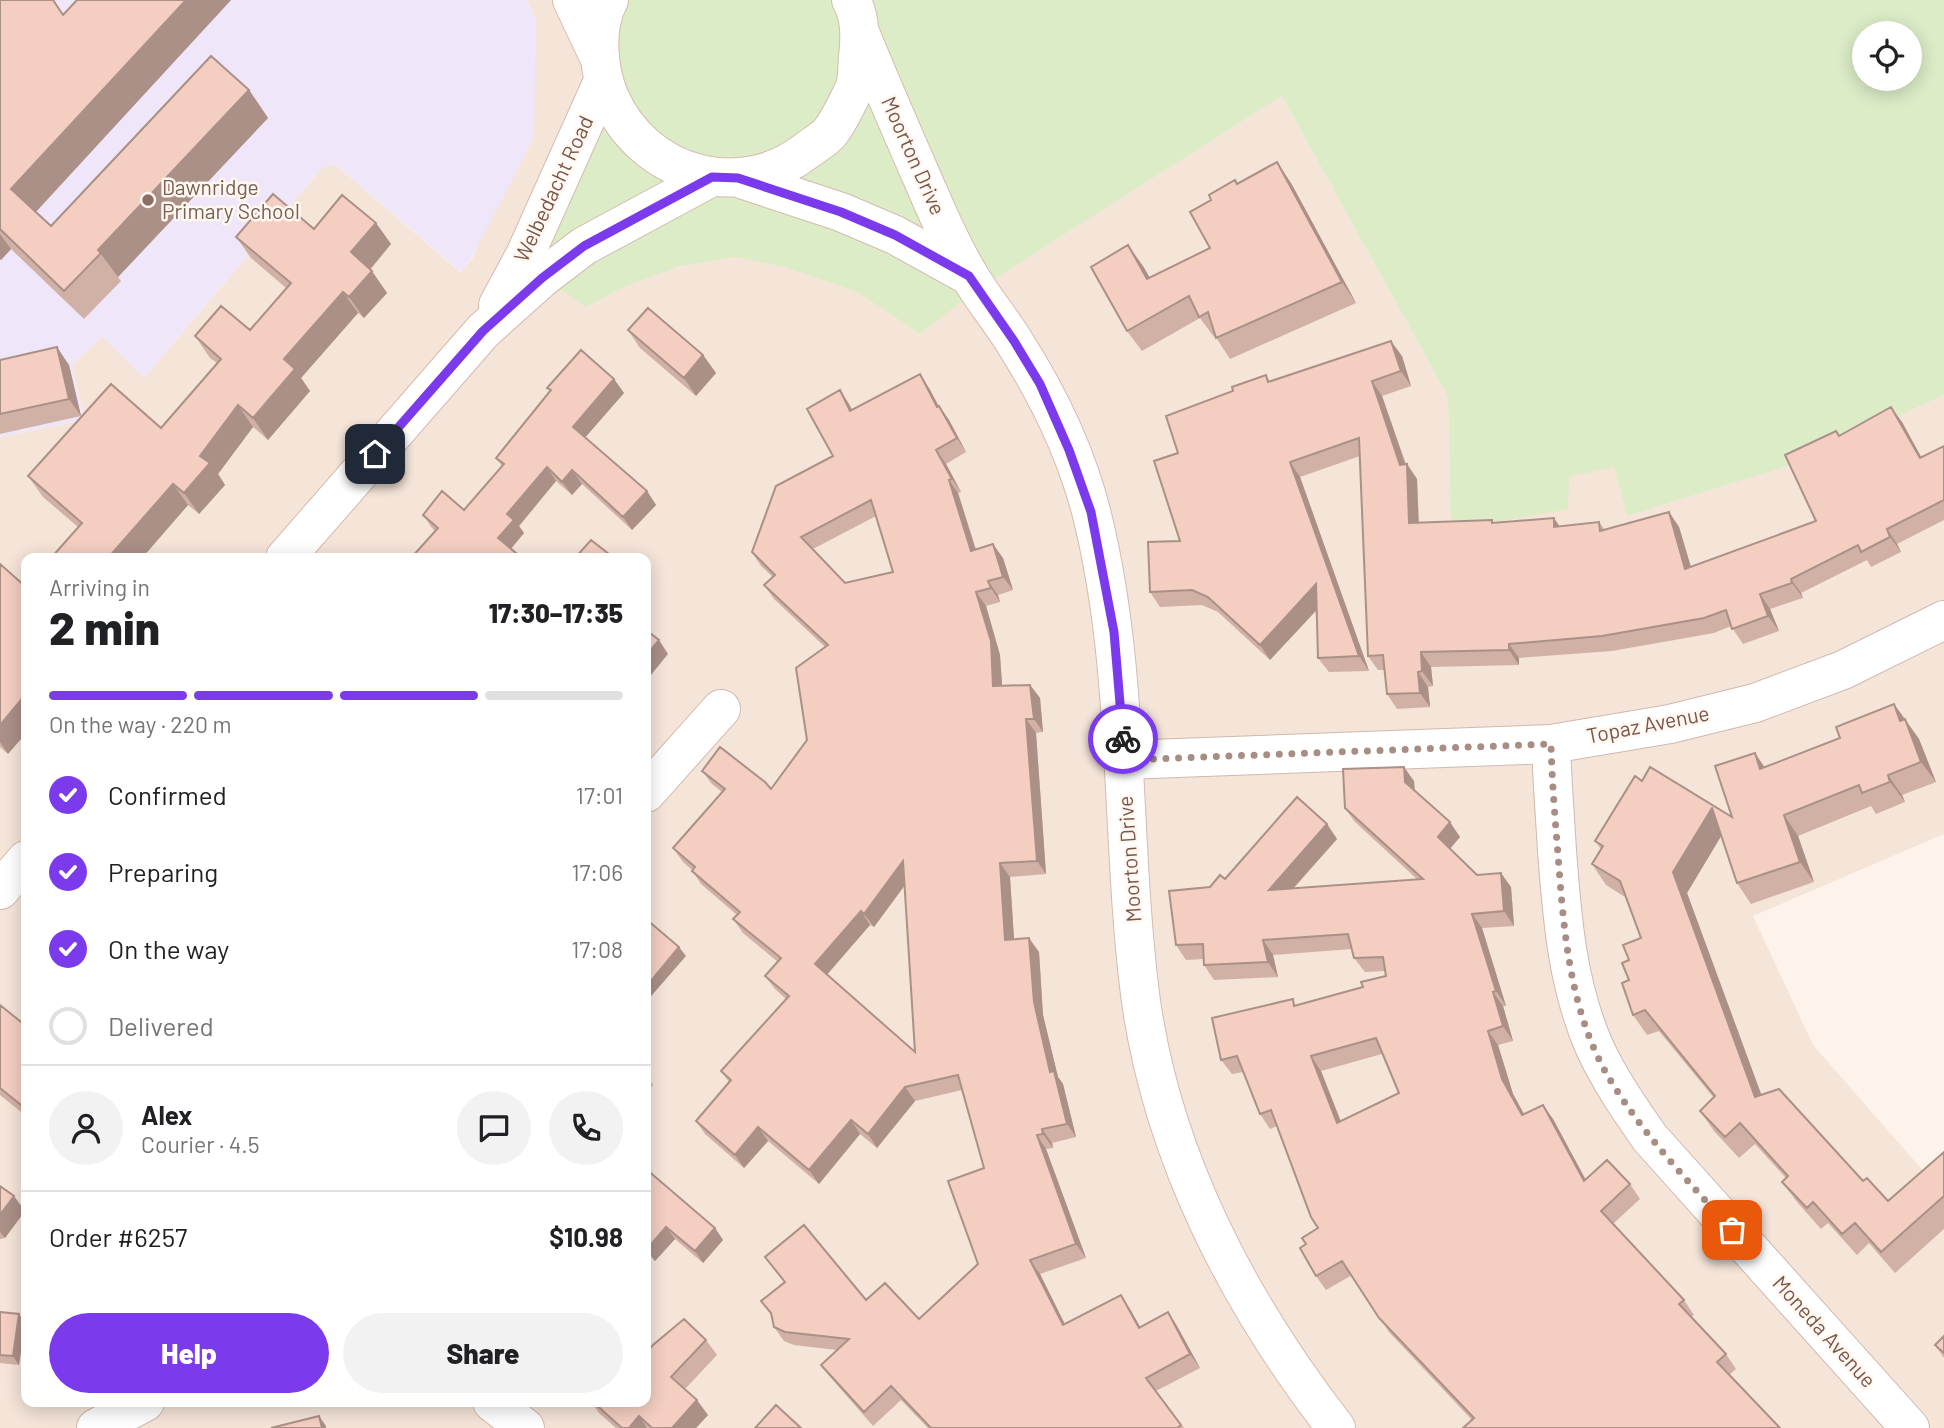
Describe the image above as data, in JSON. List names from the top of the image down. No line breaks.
{"streets":{"street":["Moorton Drive","Welbedacht Road","Topaz Avenue","Moneda Avenue"]},"crossings":[["Moorton Drive","Welbedacht Road"],["Moorton Drive","Topaz Avenue"],["Topaz Avenue","Moneda Avenue"]],"places":["Dawnridge Primary School"],"page":{"heading":["2 min","Arriving in","17:30–17:35"],"panel":["Alex","Courier · 4.5","Order #6257","$10.98"],"bar":"On the way · 220 m","list":[["Confirmed","17:01"],["Preparing","17:06"],["On the way","17:08"],"Delivered"],"buttons":["Help","Share"]}}
